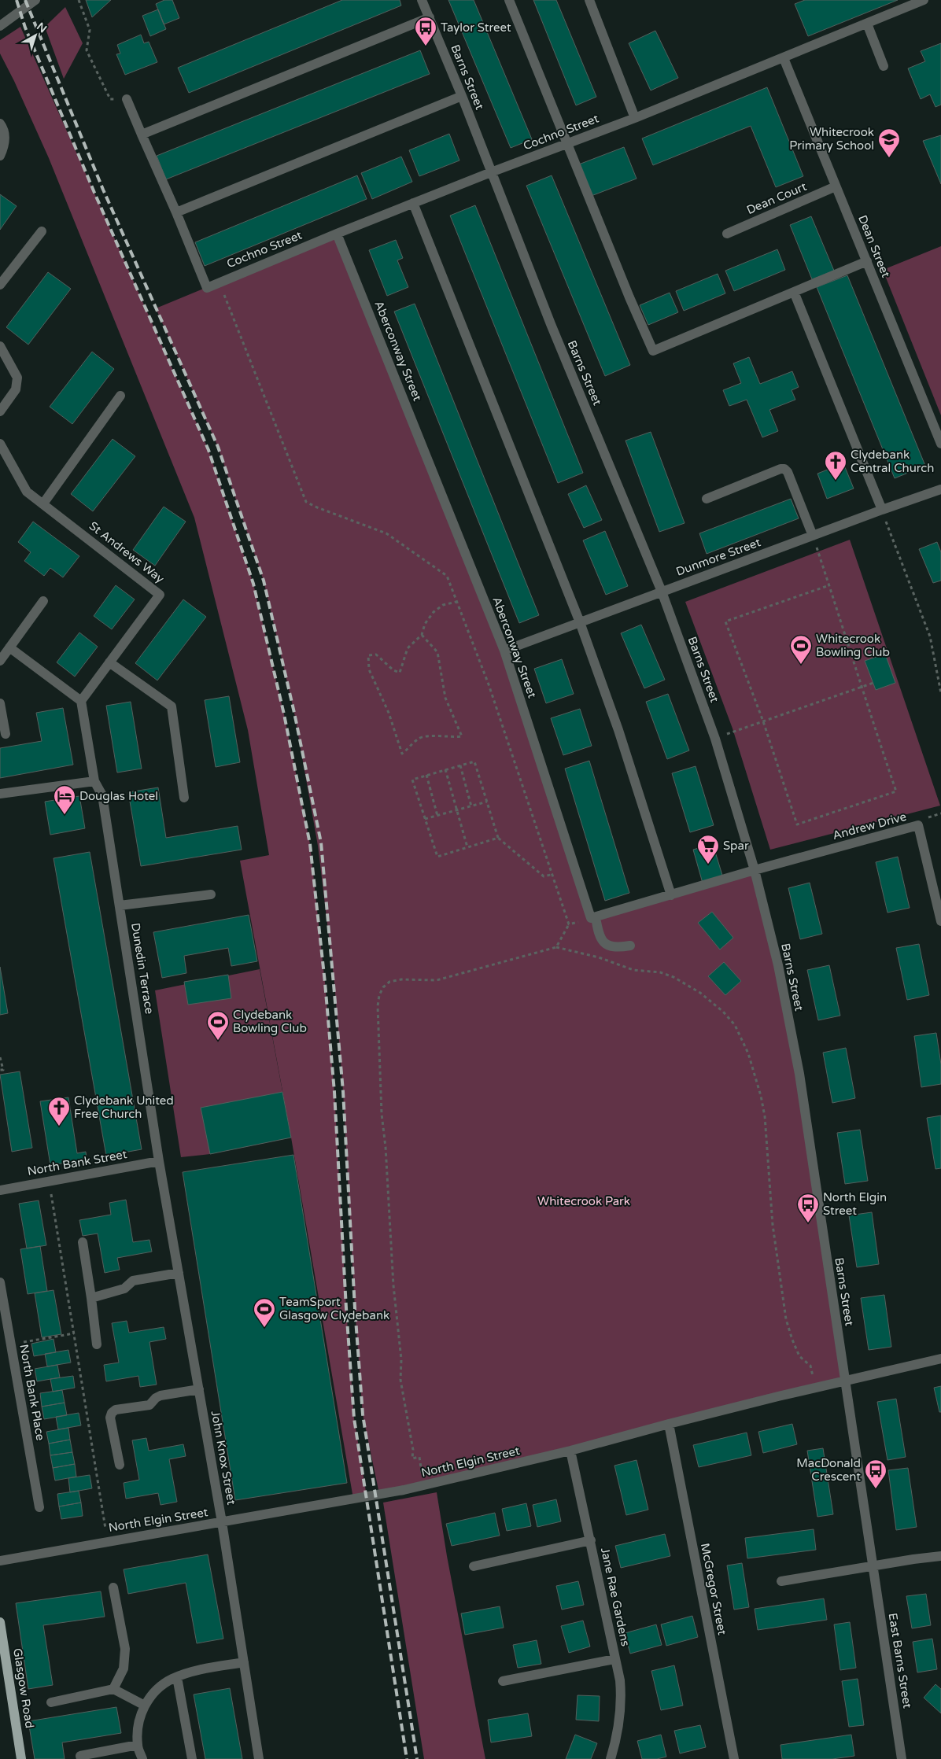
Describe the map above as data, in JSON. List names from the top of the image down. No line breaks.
{"streets":{"main road":["Glasgow Road"],"street":["Barns Street","Cochno Street","Dean Court","Dean Street","Aberconway Street","St Andrews Way","Dunmore Street","Andrew Drive","Dunedin Terrace","North Bank Street","North Bank Place","John Knox Street","North Elgin Street","McGregor Street","Jane Rae Gardens","East Barns Street"]},"crossings":[["Barns Street","Cochno Street"],["Barns Street","Dunmore Street"],["Barns Street","Andrew Drive"],["Barns Street","North Elgin Street"],["Barns Street","East Barns Street"],["Cochno Street","Dean Street"],["Cochno Street","Aberconway Street"],["Dean Court","Dean Street"],["Aberconway Street","Dunmore Street"],["Dunedin Terrace","North Bank Street"],["Dunedin Terrace","John Knox Street"],["North Bank Street","John Knox Street"],["John Knox Street","North Elgin Street"],["North Elgin Street","McGregor Street"],["North Elgin Street","Jane Rae Gardens"],["North Elgin Street","East Barns Street"]],"parks":["Whitecrook Park"],"places":{"bus stop":["Taylor Street","North Elgin Street","MacDonald Crescent"],"school or university":["Whitecrook Primary School"],"church":["Clydebank Central Church","Clydebank United Free Church"],"sports":["Whitecrook Bowling Club","Clydebank Bowling Club","TeamSport Glasgow Clydebank"],"hotel":["Douglas Hotel"],"supermarket":["Spar"]},"north":"top right"}
